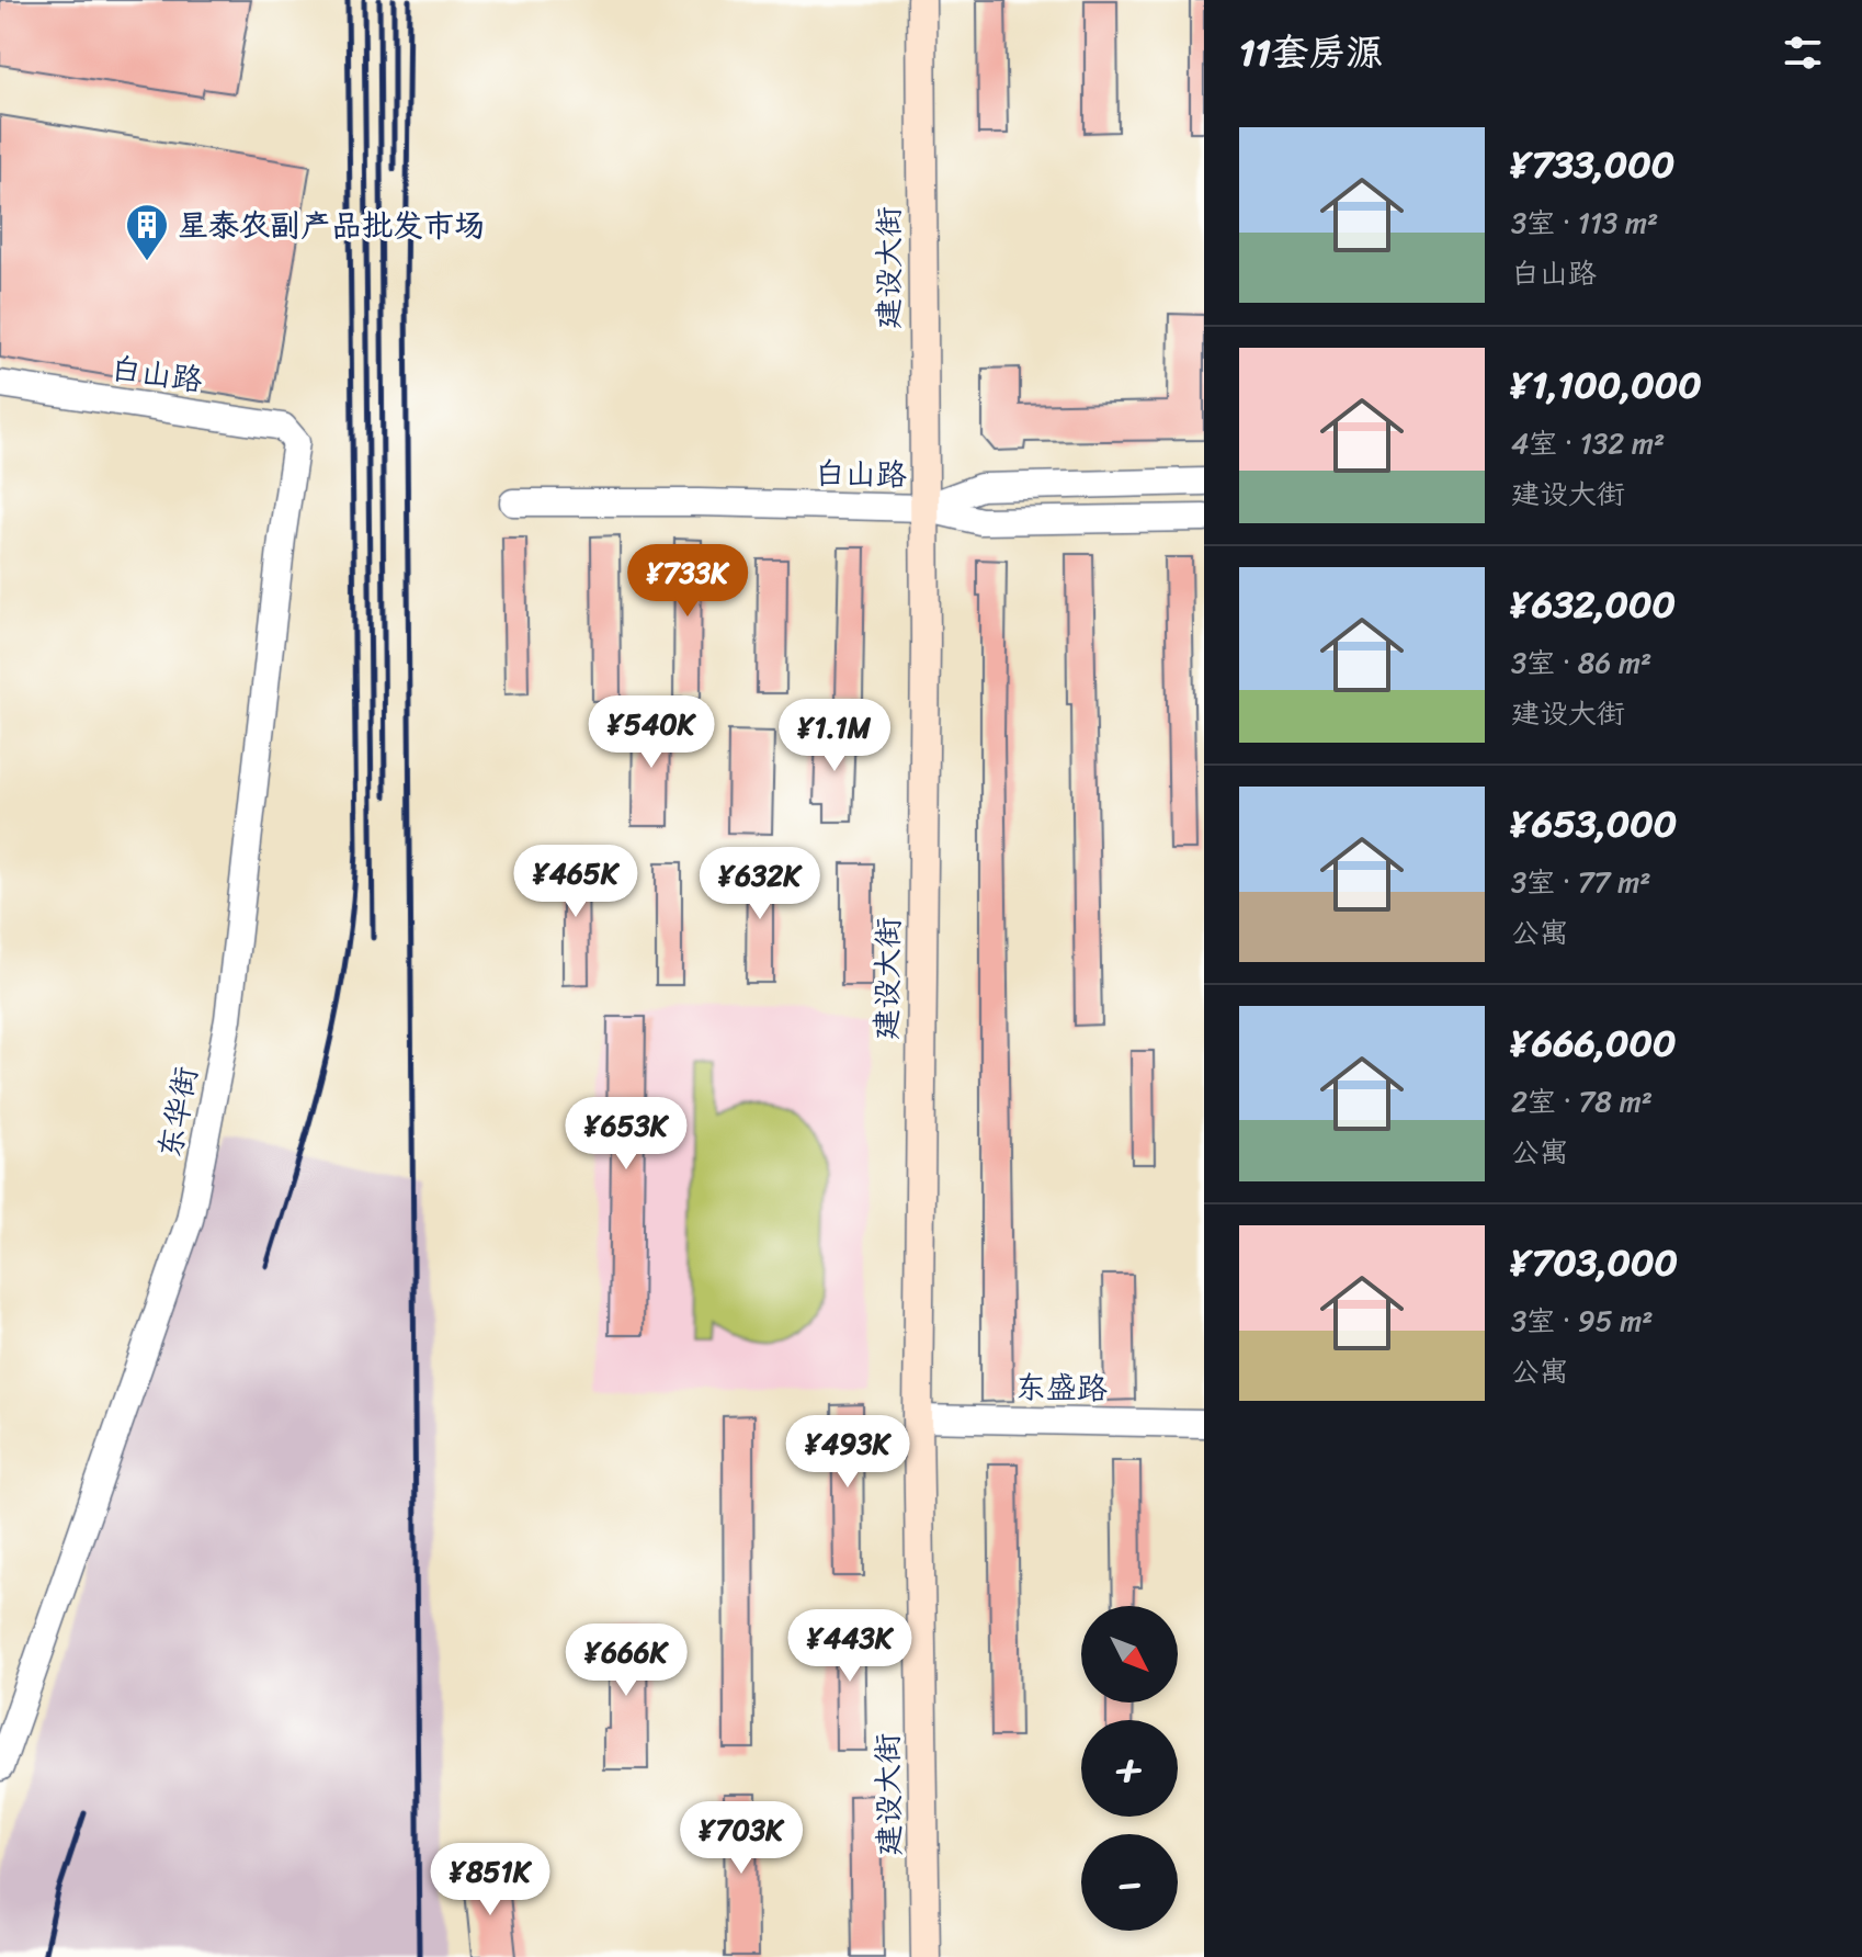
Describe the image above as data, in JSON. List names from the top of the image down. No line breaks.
{"streets":{"main road":["建设大街"],"street":["白山路","东华街","东盛路"]},"crossings":[["建设大街","白山路"],["建设大街","东盛路"],["白山路","东华街"]],"places":{"building":["星泰农副产品批发市场"]},"north":"bottom right","page":{"heading":"11套房源","list":[{"name":"¥733,000","note":"3室 · 113 m² · 白山路"},{"name":"¥1,100,000","note":"4室 · 132 m² · 建设大街"},{"name":"¥632,000","note":"3室 · 86 m² · 建设大街"},{"name":"¥653,000","note":"3室 · 77 m² · 公寓"},{"name":"¥666,000","note":"2室 · 78 m² · 公寓"},{"name":"¥703,000","note":"3室 · 95 m² · 公寓"}],"price":["¥733K","¥540K","¥1.1M","¥465K","¥632K","¥653K","¥493K","¥443K","¥666K","¥703K","¥851K"],"map_buttons":["+","−"]}}
